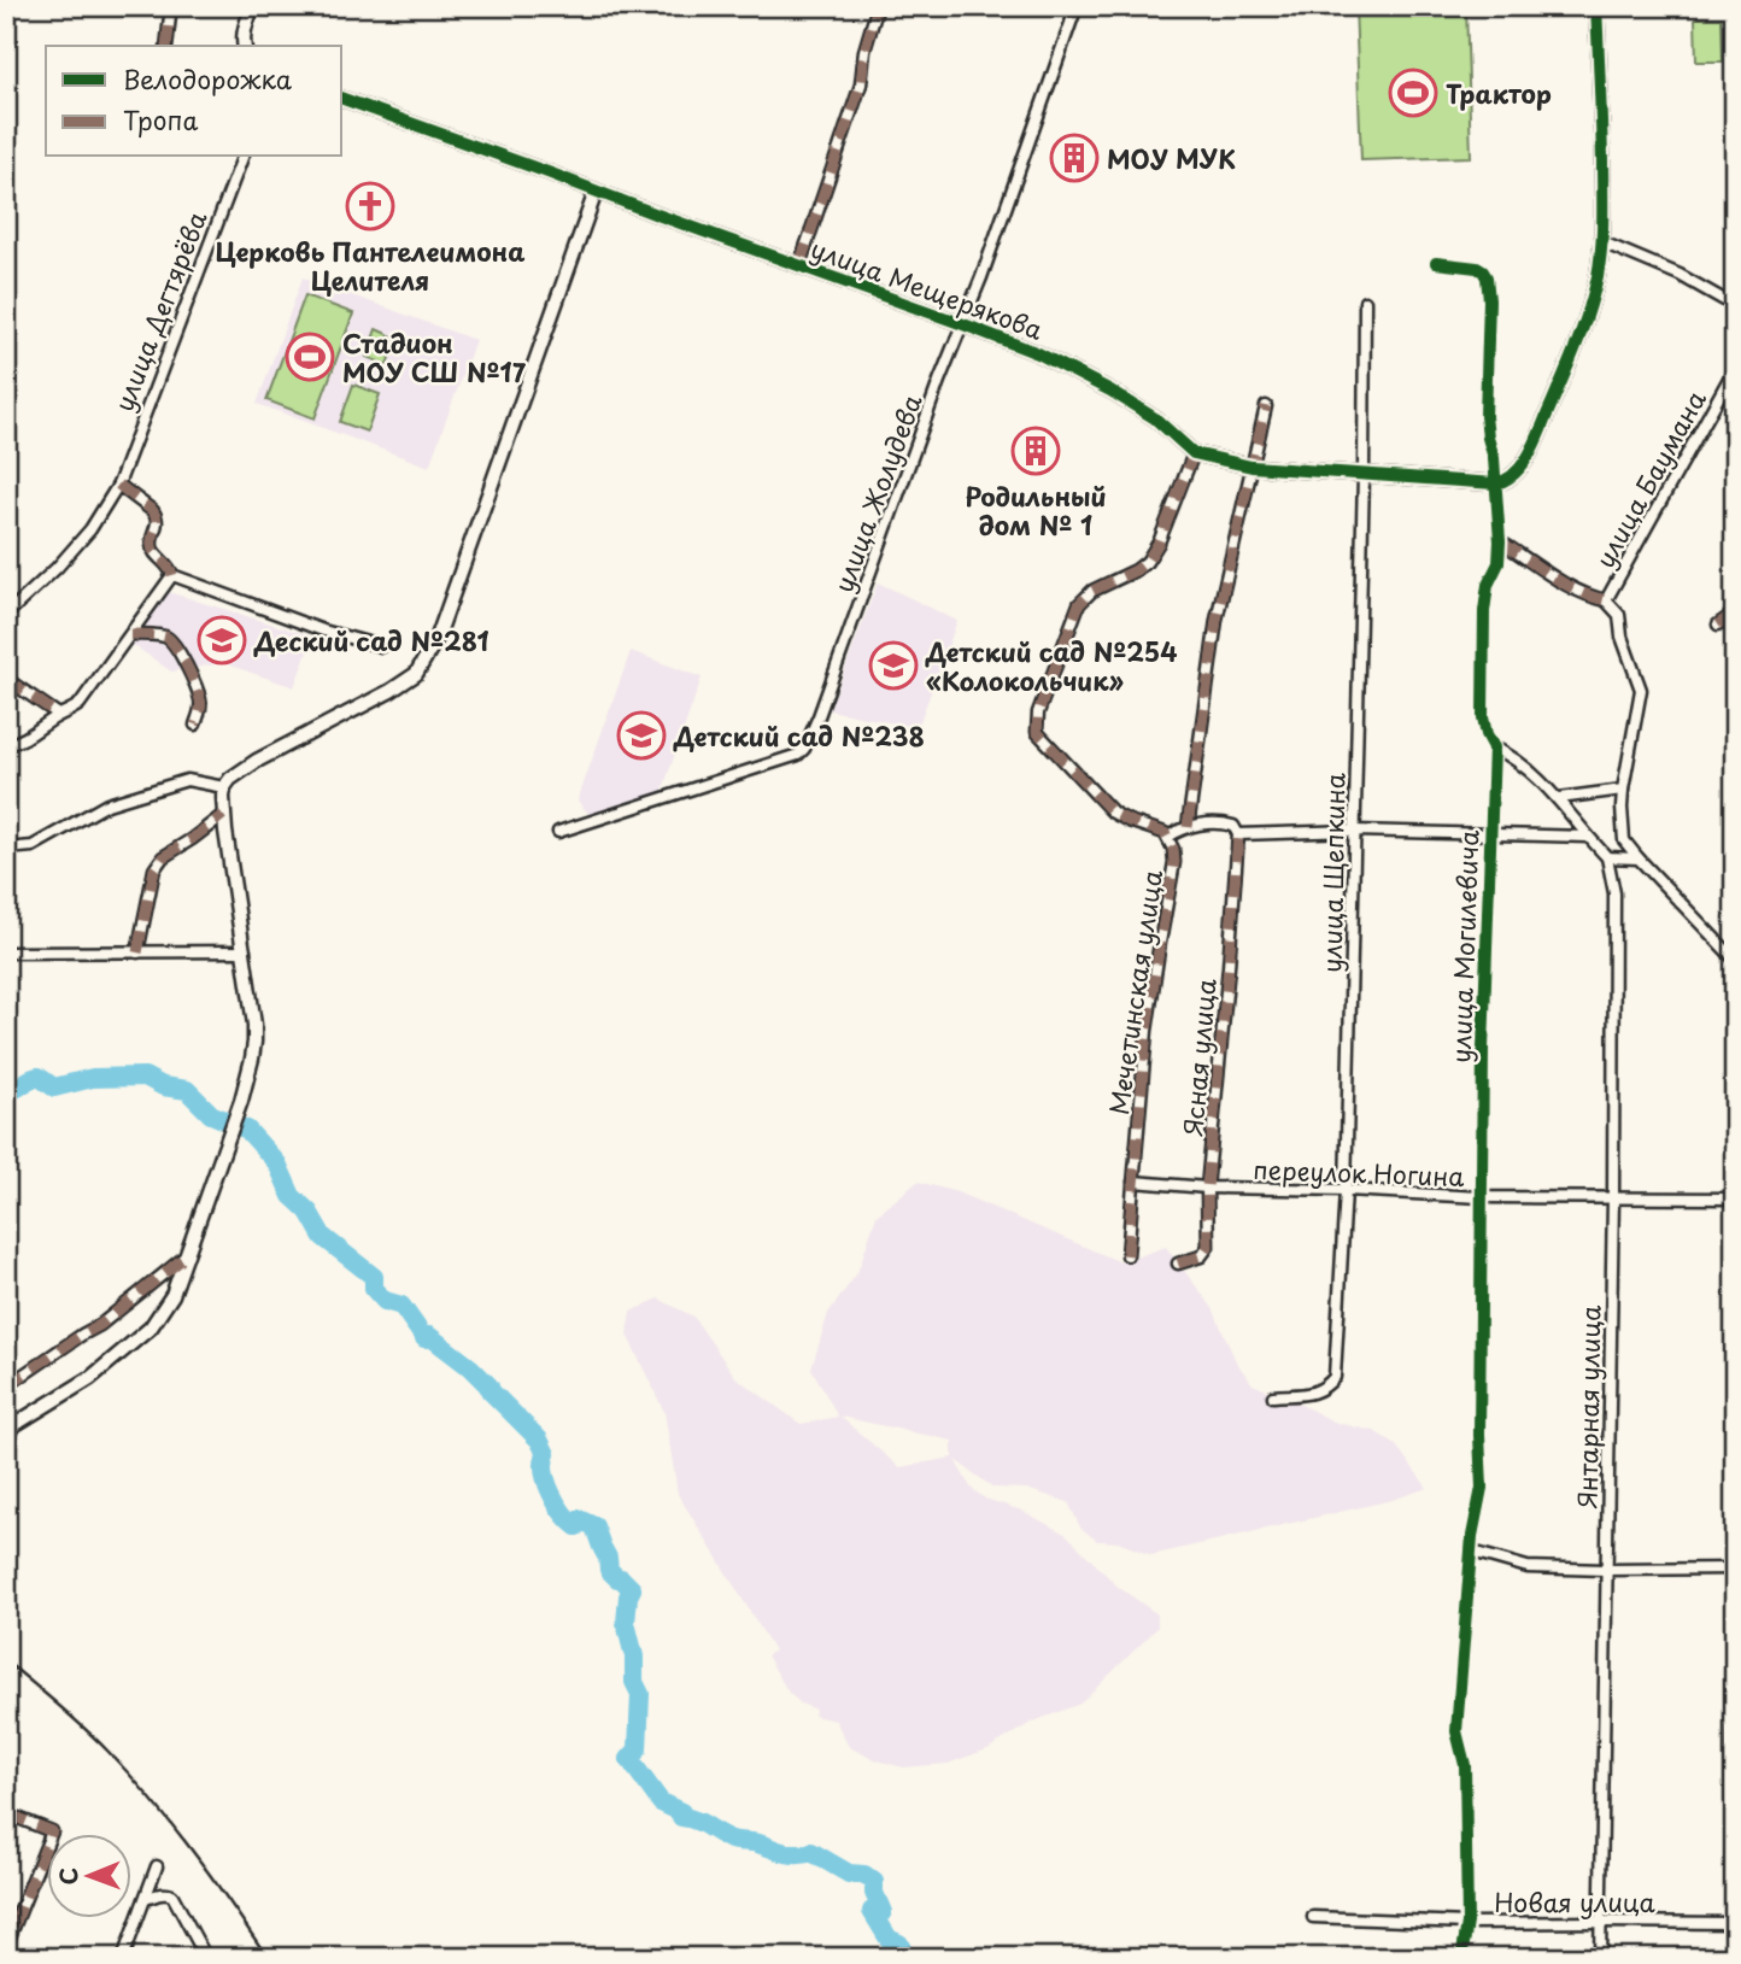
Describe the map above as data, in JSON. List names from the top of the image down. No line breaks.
{"streets":{"street":["улица Мещерякова","улица Дегтярёва","улица Баумана","улица Жолудева","улица Щепкина","улица Могилевича","Мечетинская улица","Ясная улица","переулок Ногина","Янтарная улица","Новая улица"]},"crossings":[["улица Мещерякова","улица Жолудева"],["улица Мещерякова","улица Щепкина"],["улица Мещерякова","улица Могилевича"],["улица Мещерякова","Мечетинская улица"],["улица Щепкина","переулок Ногина"],["улица Могилевича","переулок Ногина"],["улица Могилевича","Новая улица"],["Мечетинская улица","переулок Ногина"],["Ясная улица","переулок Ногина"],["переулок Ногина","Янтарная улица"],["Янтарная улица","Новая улица"]],"places":{"sports":["Трактор","Стадион МОУ СШ №17"],"building":["МОУ МУК","Родильный дом № 1"],"church":["Церковь Пантелеимона Целителя"],"school or university":["Деский сад №281","Детский сад №254 «Колокольчик»","Детский сад №238"]},"legend":["Велодорожка","Тропа"],"north":"left"}
